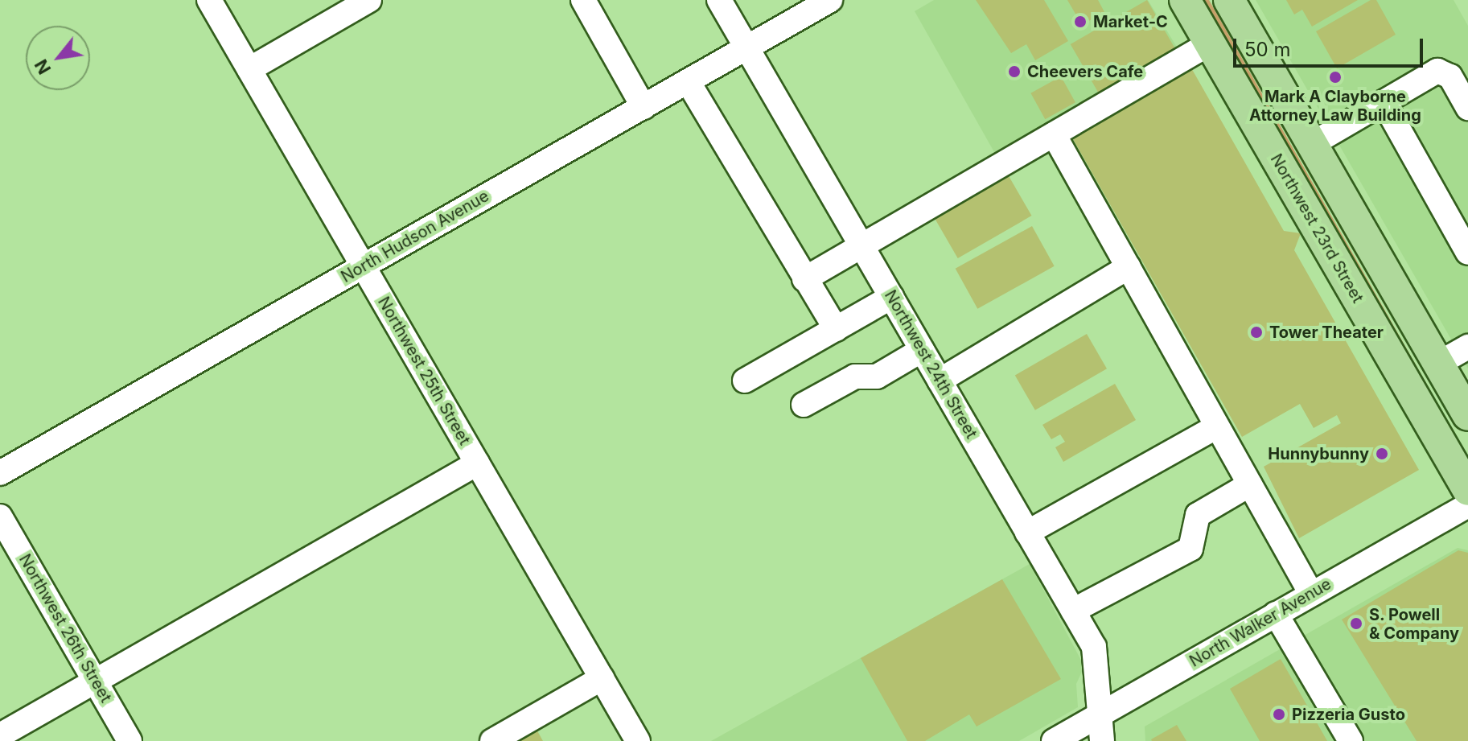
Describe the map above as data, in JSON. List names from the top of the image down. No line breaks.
{"streets":{"main road":["Northwest 23rd Street"],"street":["North Hudson Avenue","Northwest 24th Street","Northwest 25th Street","North Walker Avenue","Northwest 26th Street"]},"crossings":[["North Hudson Avenue","Northwest 24th Street"],["North Hudson Avenue","Northwest 25th Street"],["Northwest 24th Street","North Walker Avenue"]],"places":["Market-C","Cheevers Cafe","Mark A Clayborne Attorney Law Building","Tower Theater","Hunnybunny","S. Powell & Company","Pizzeria Gusto"],"scale_bar":"50 m","north":"bottom left"}
